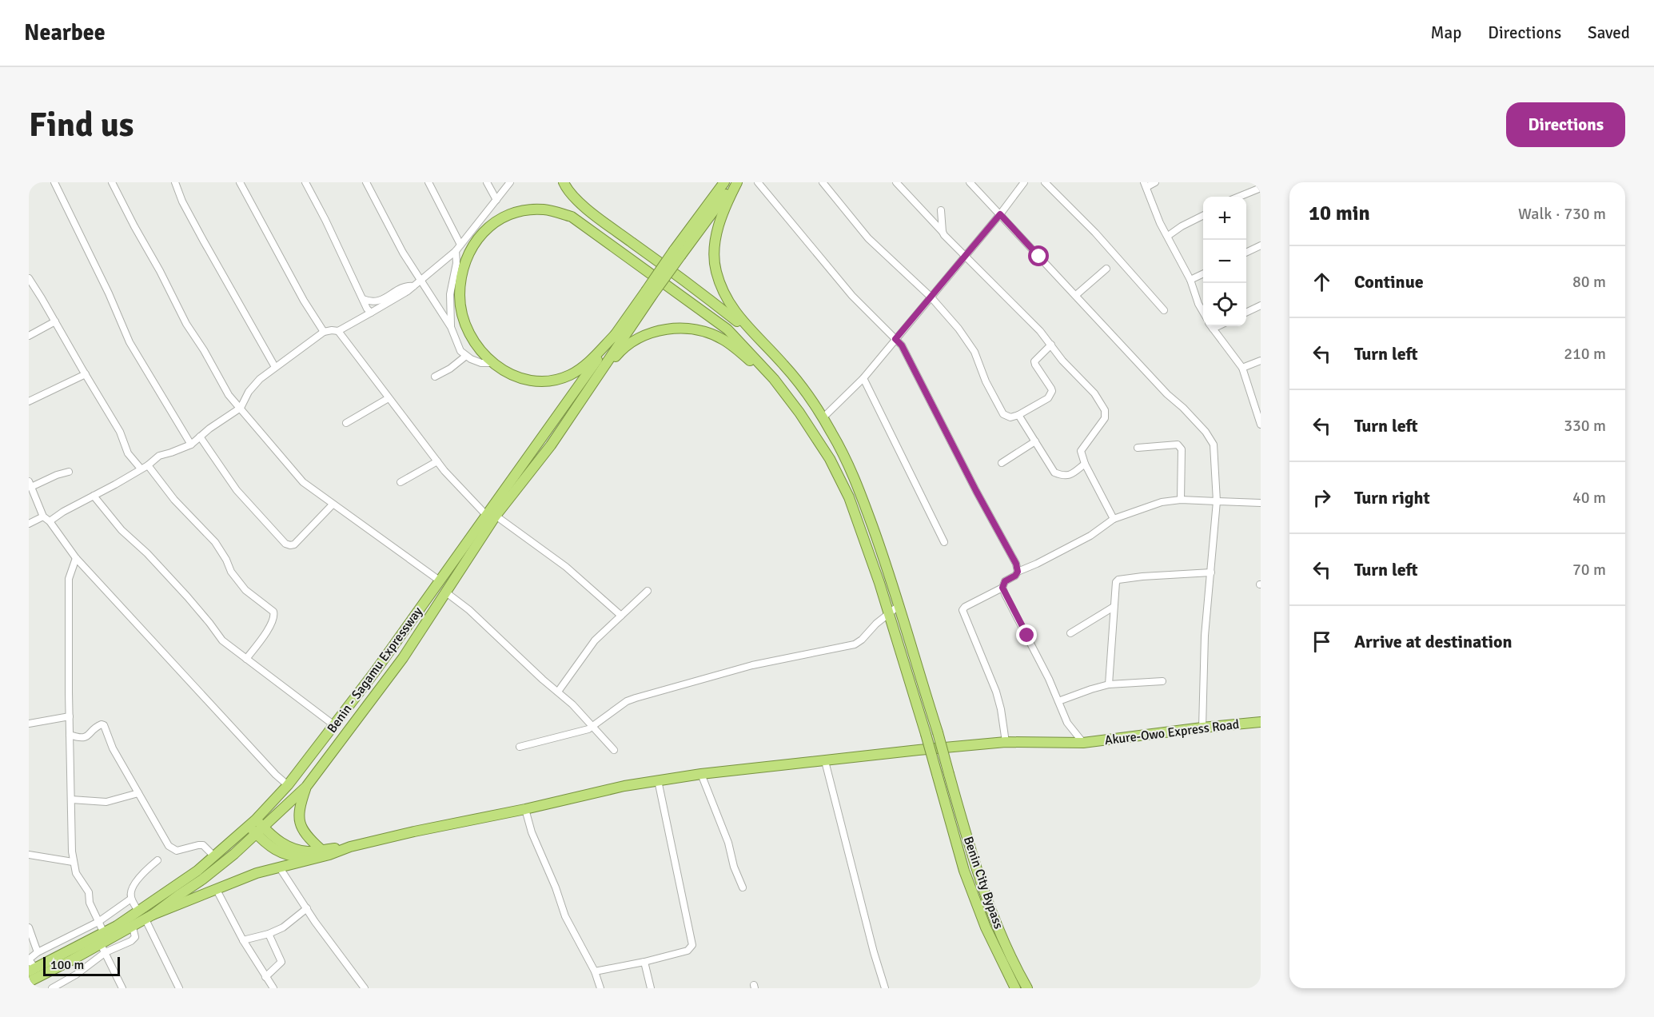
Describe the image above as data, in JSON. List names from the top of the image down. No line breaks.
{"streets":{"highway":["Benin - Sagamu Expressway","Akure-Owo Express Road","Benin City Bypass"]},"scale_bar":"100 m","page":{"header":"Nearbee","nav":["Map","Directions","Saved"],"buttons":"Directions","title":"Find us","heading":["10 min","Walk · 730 m"],"map_buttons":["+","−"],"list":[["Continue","80 m"],["Turn left","210 m"],["Turn left","330 m"],["Turn right","40 m"],["Turn left","70 m"],"Arrive at destination"],"scale":"100 m"}}
